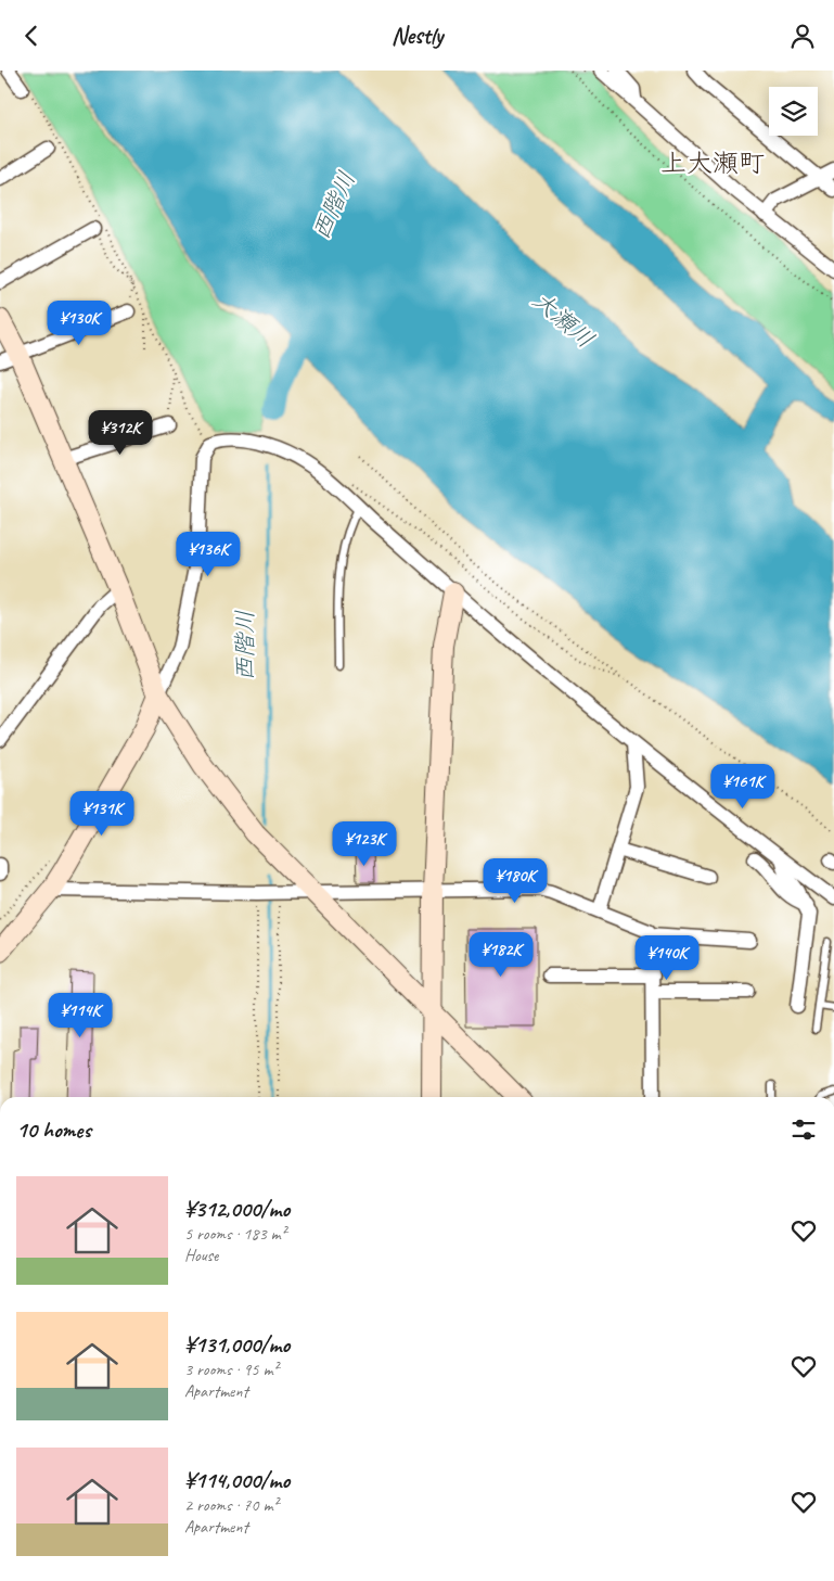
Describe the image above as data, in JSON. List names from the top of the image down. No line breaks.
{"districts":["上大瀬町"],"water":["西階川","大瀬川"],"page":{"header":"Nestly","price":["¥130K","¥312K","¥136K","¥161K","¥131K","¥123K","¥180K","¥182K","¥140K","¥114K"],"heading":"10 homes","list":[{"name":"¥312,000/mo","note":"5 rooms · 183 m² · House"},{"name":"¥131,000/mo","note":"3 rooms · 95 m² · Apartment"},{"name":"¥114,000/mo","note":"2 rooms · 70 m² · Apartment"}]}}
